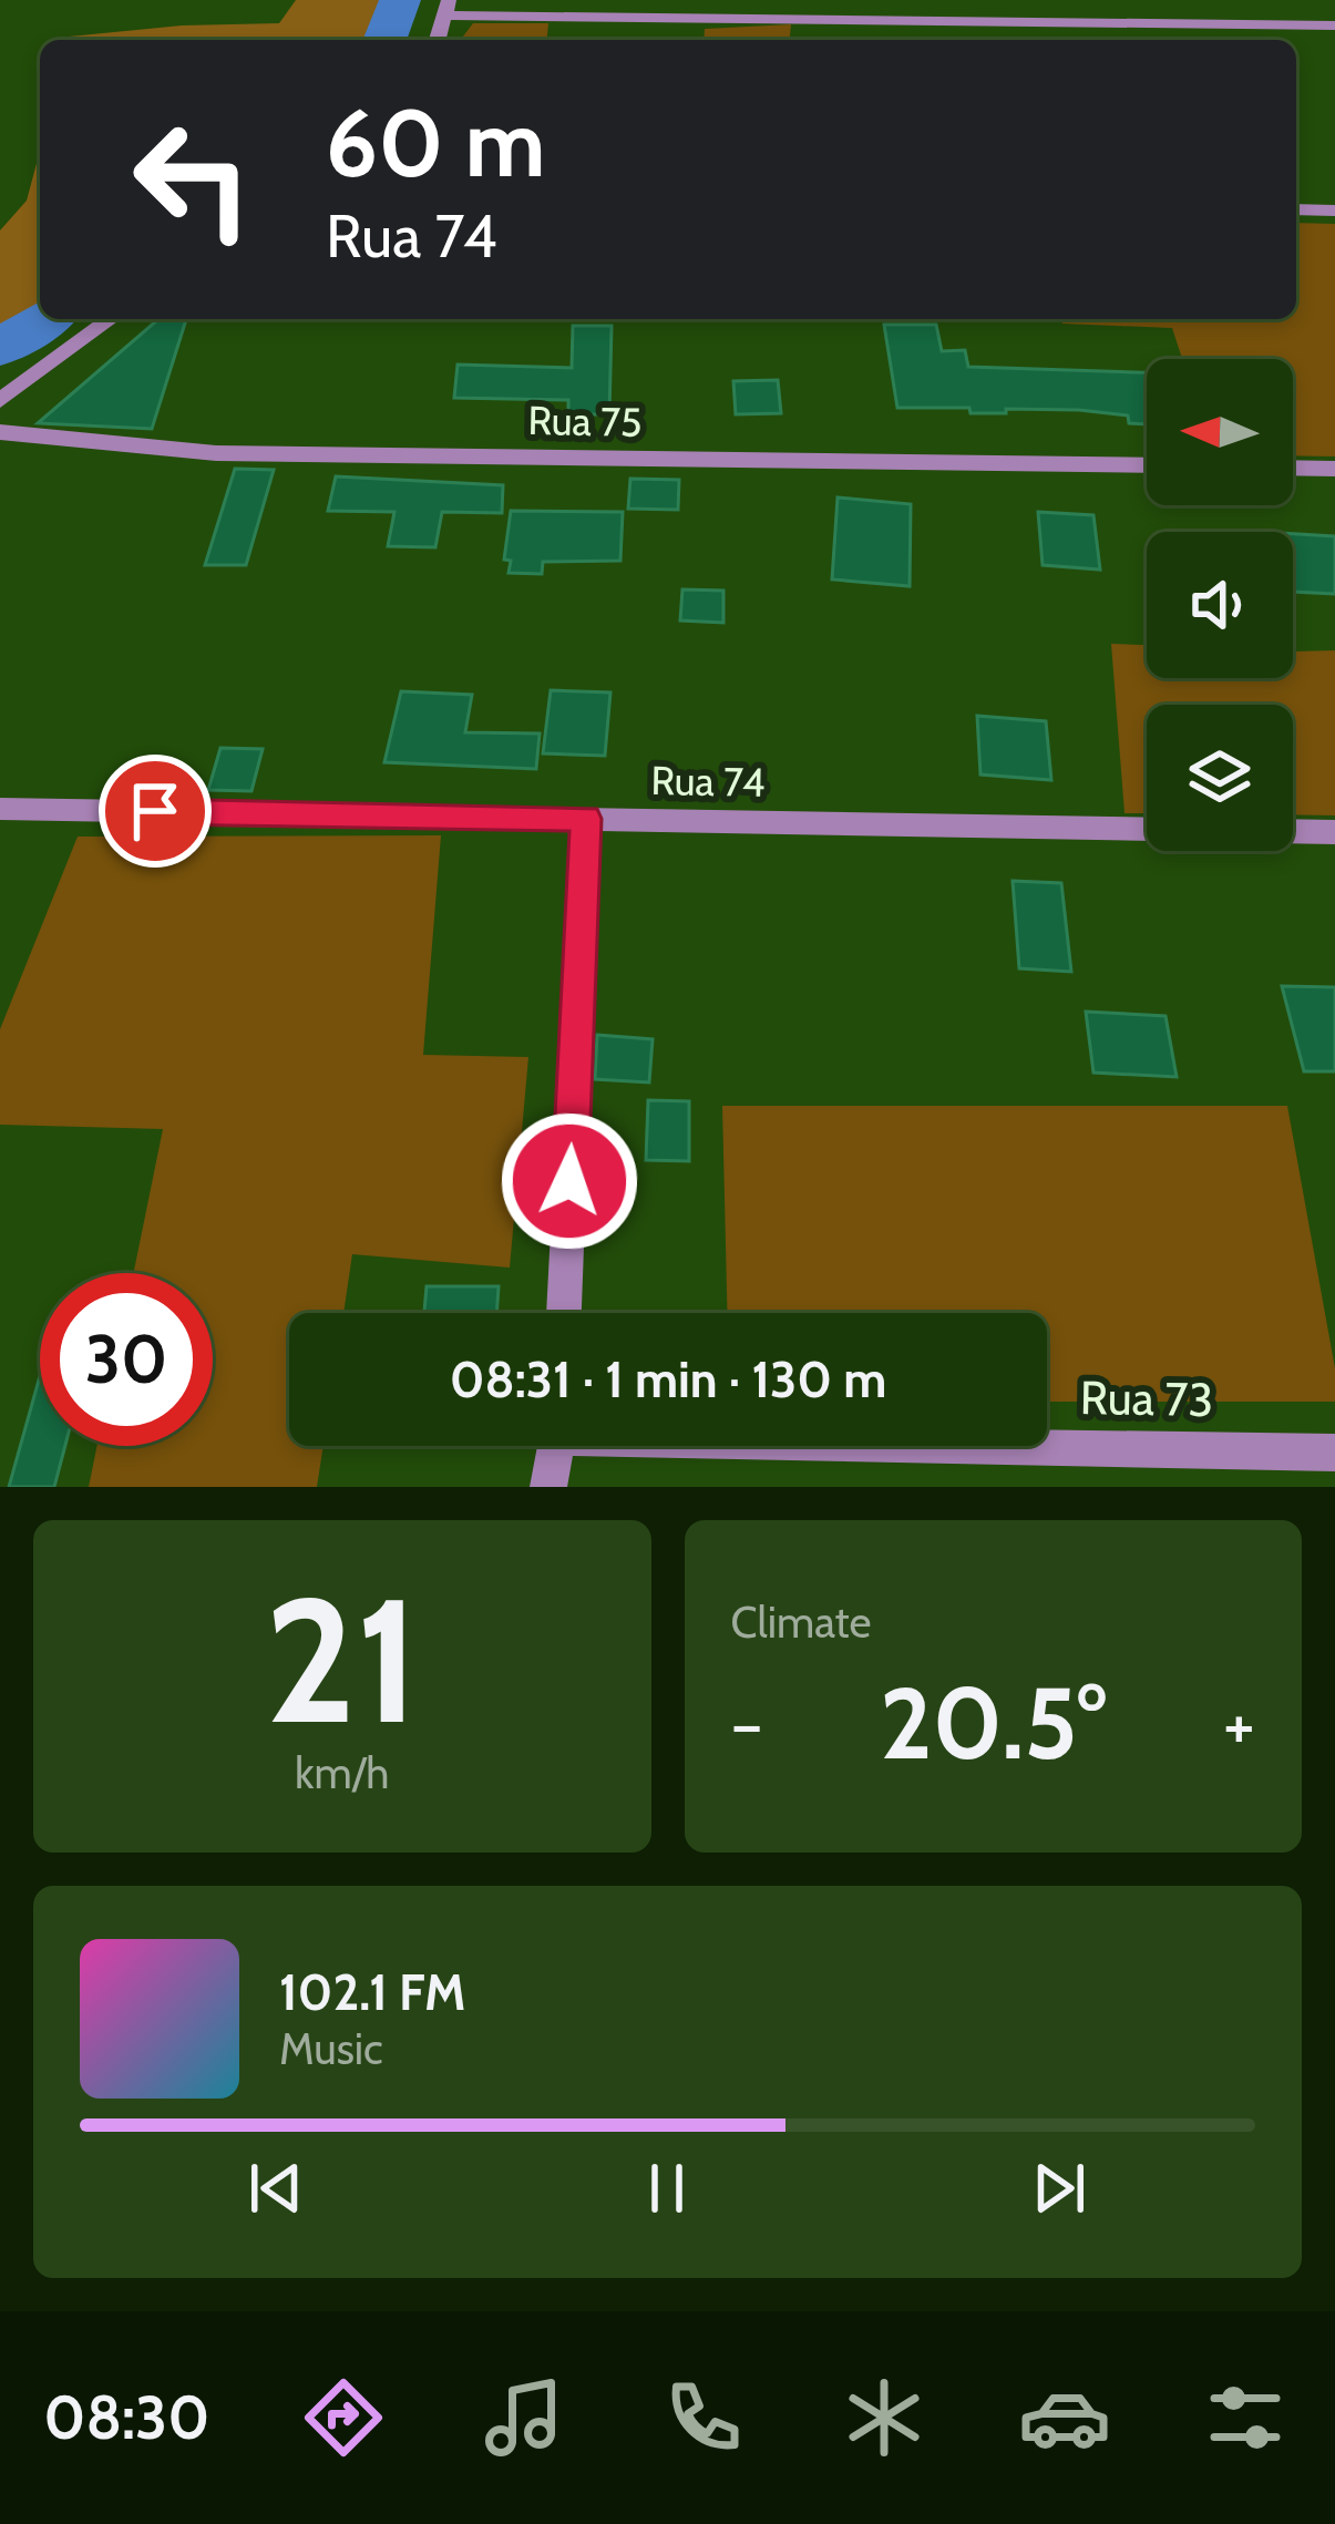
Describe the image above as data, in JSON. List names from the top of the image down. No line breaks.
{"streets":{"street":["Rua 75","Rua 74","Rua 73"]},"north":"left","page":{"turn":["60 m","Rua 74"],"limit":"30","trip":"08:31 · 1 min · 130 m","tile":[["21","km/h"],"Climate"],"heat":["−","20.5°","+"],"song":["102.1 FM","Music"],"tabs":"08:30"}}
